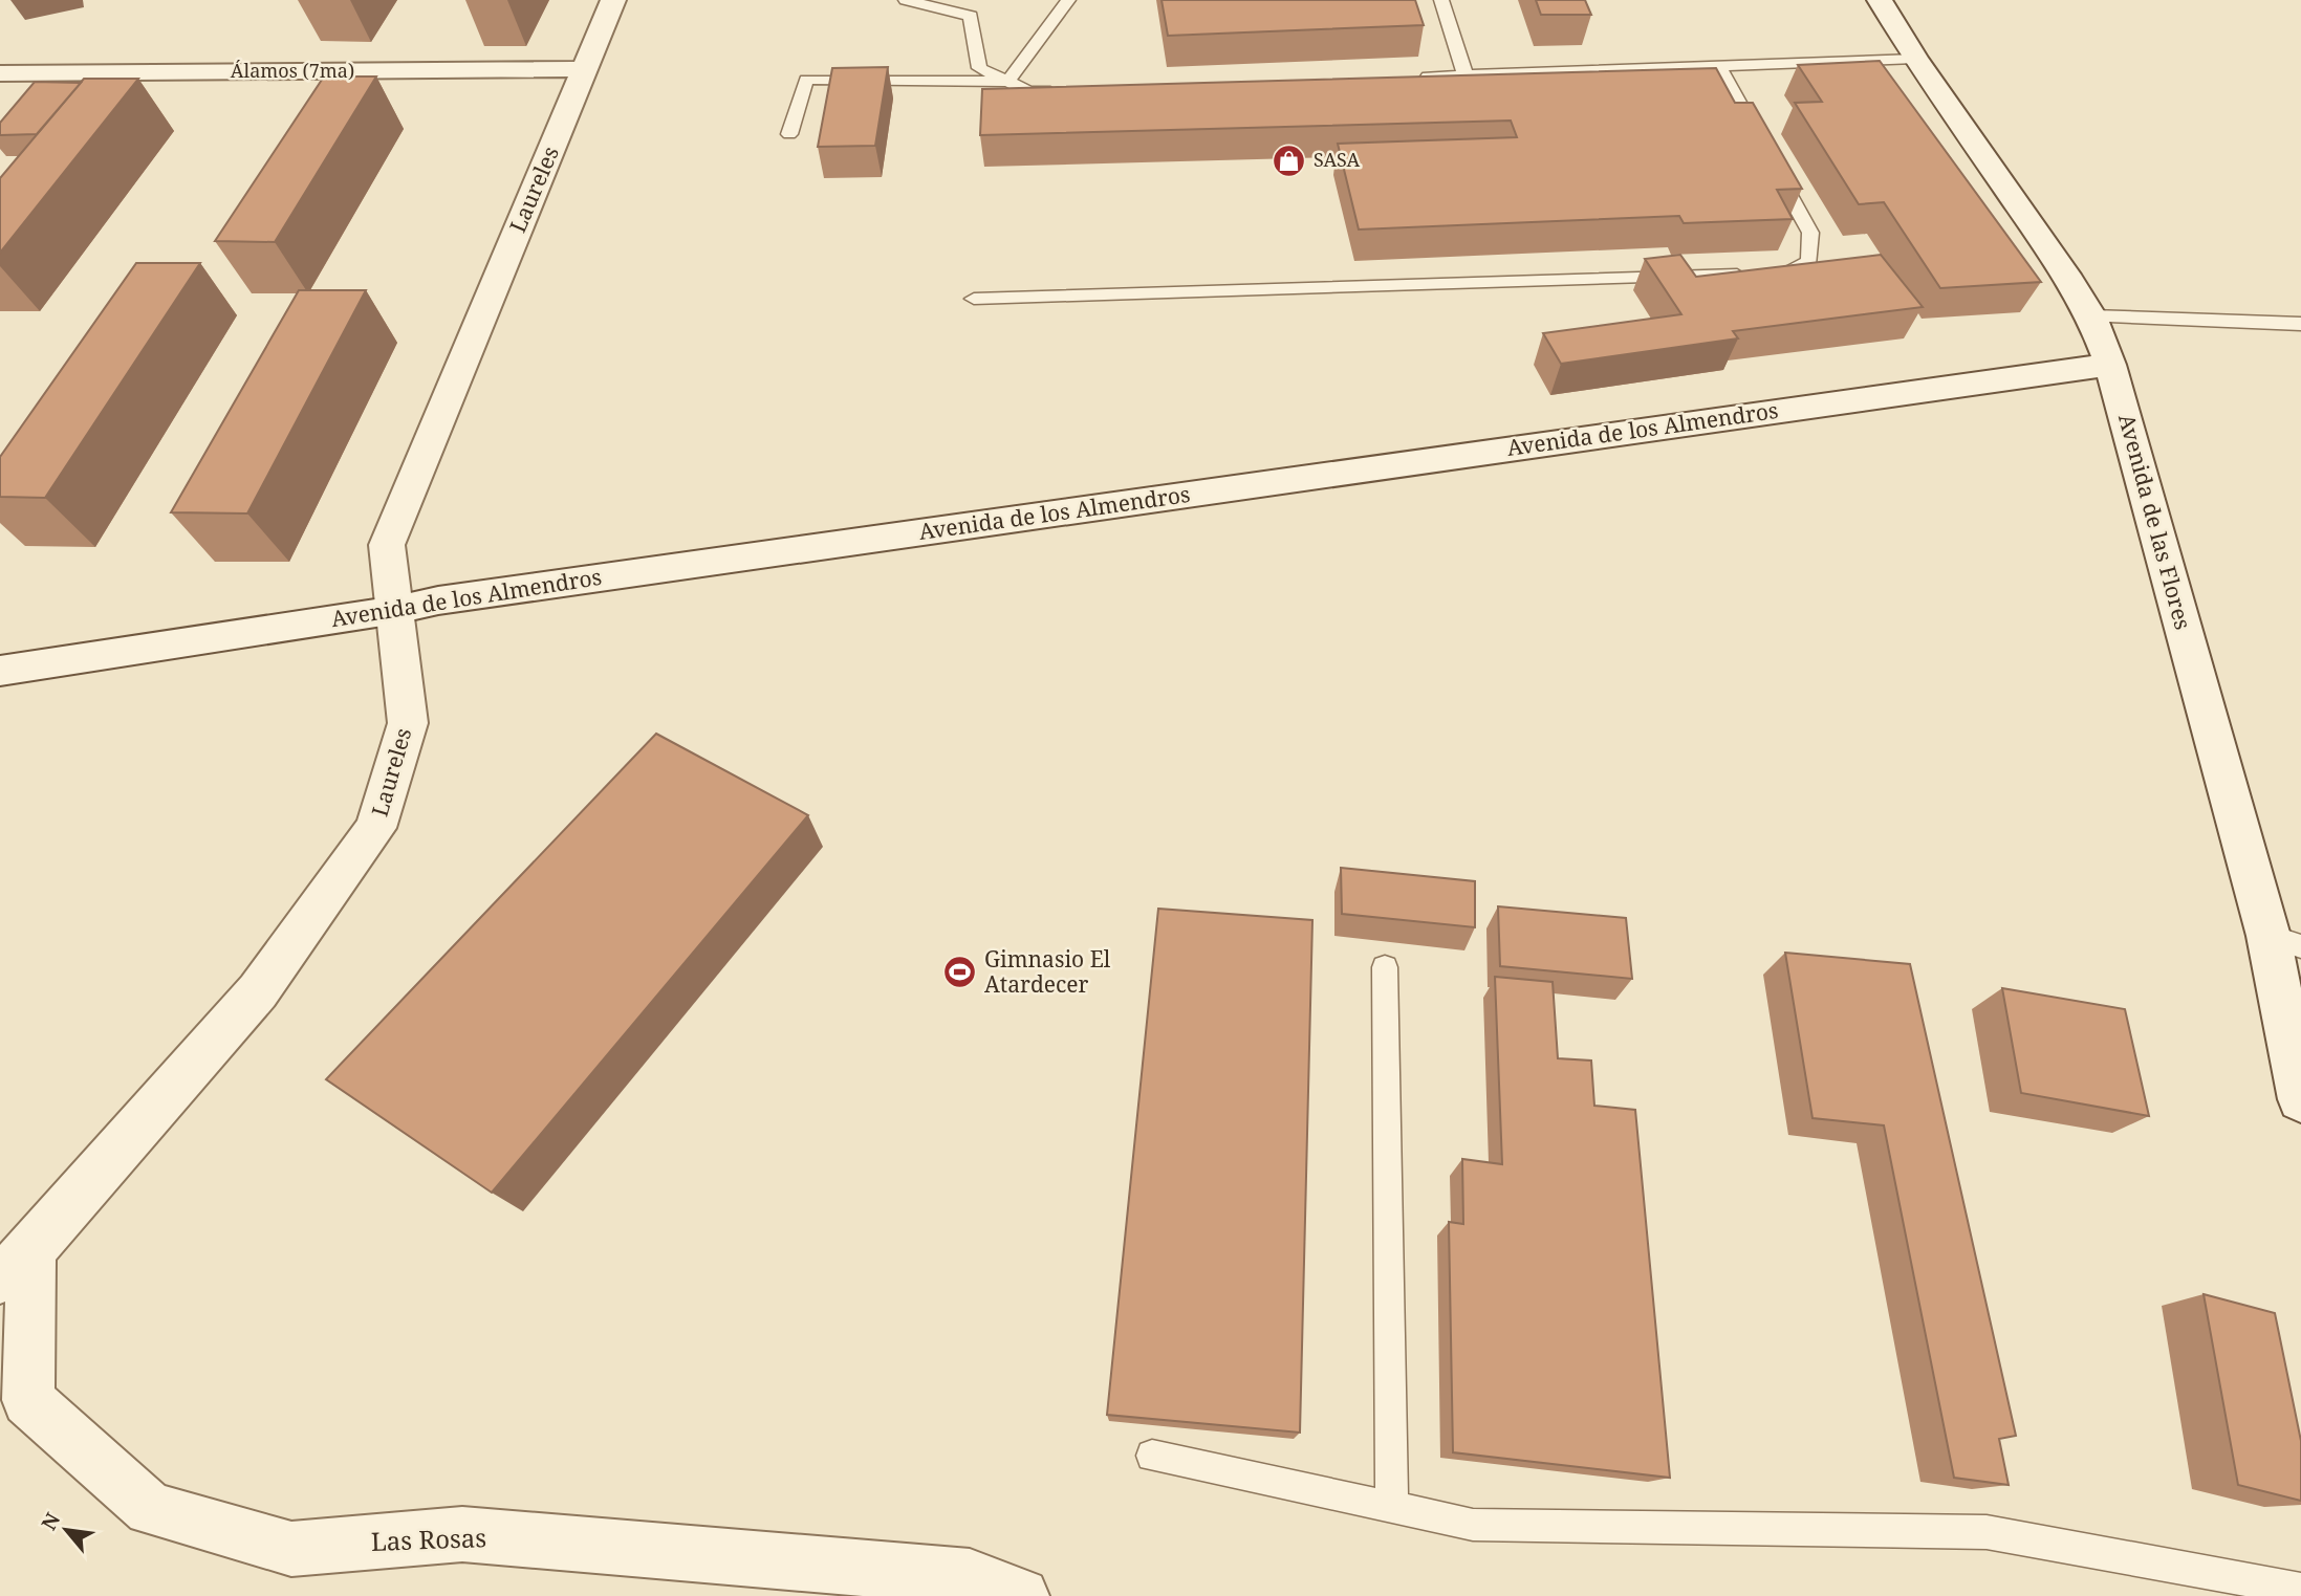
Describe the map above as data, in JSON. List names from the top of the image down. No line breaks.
{"streets":{"street":["Álamos (7ma)","Laureles","Avenida de los Almendros","Avenida de las Flores","Las Rosas"]},"crossings":[["Álamos (7ma)","Laureles"],["Laureles","Avenida de los Almendros"],["Laureles","Las Rosas"],["Avenida de los Almendros","Avenida de las Flores"]],"places":{"shop":["SASA"],"sports":["Gimnasio El Atardecer"]},"north":"top left"}
